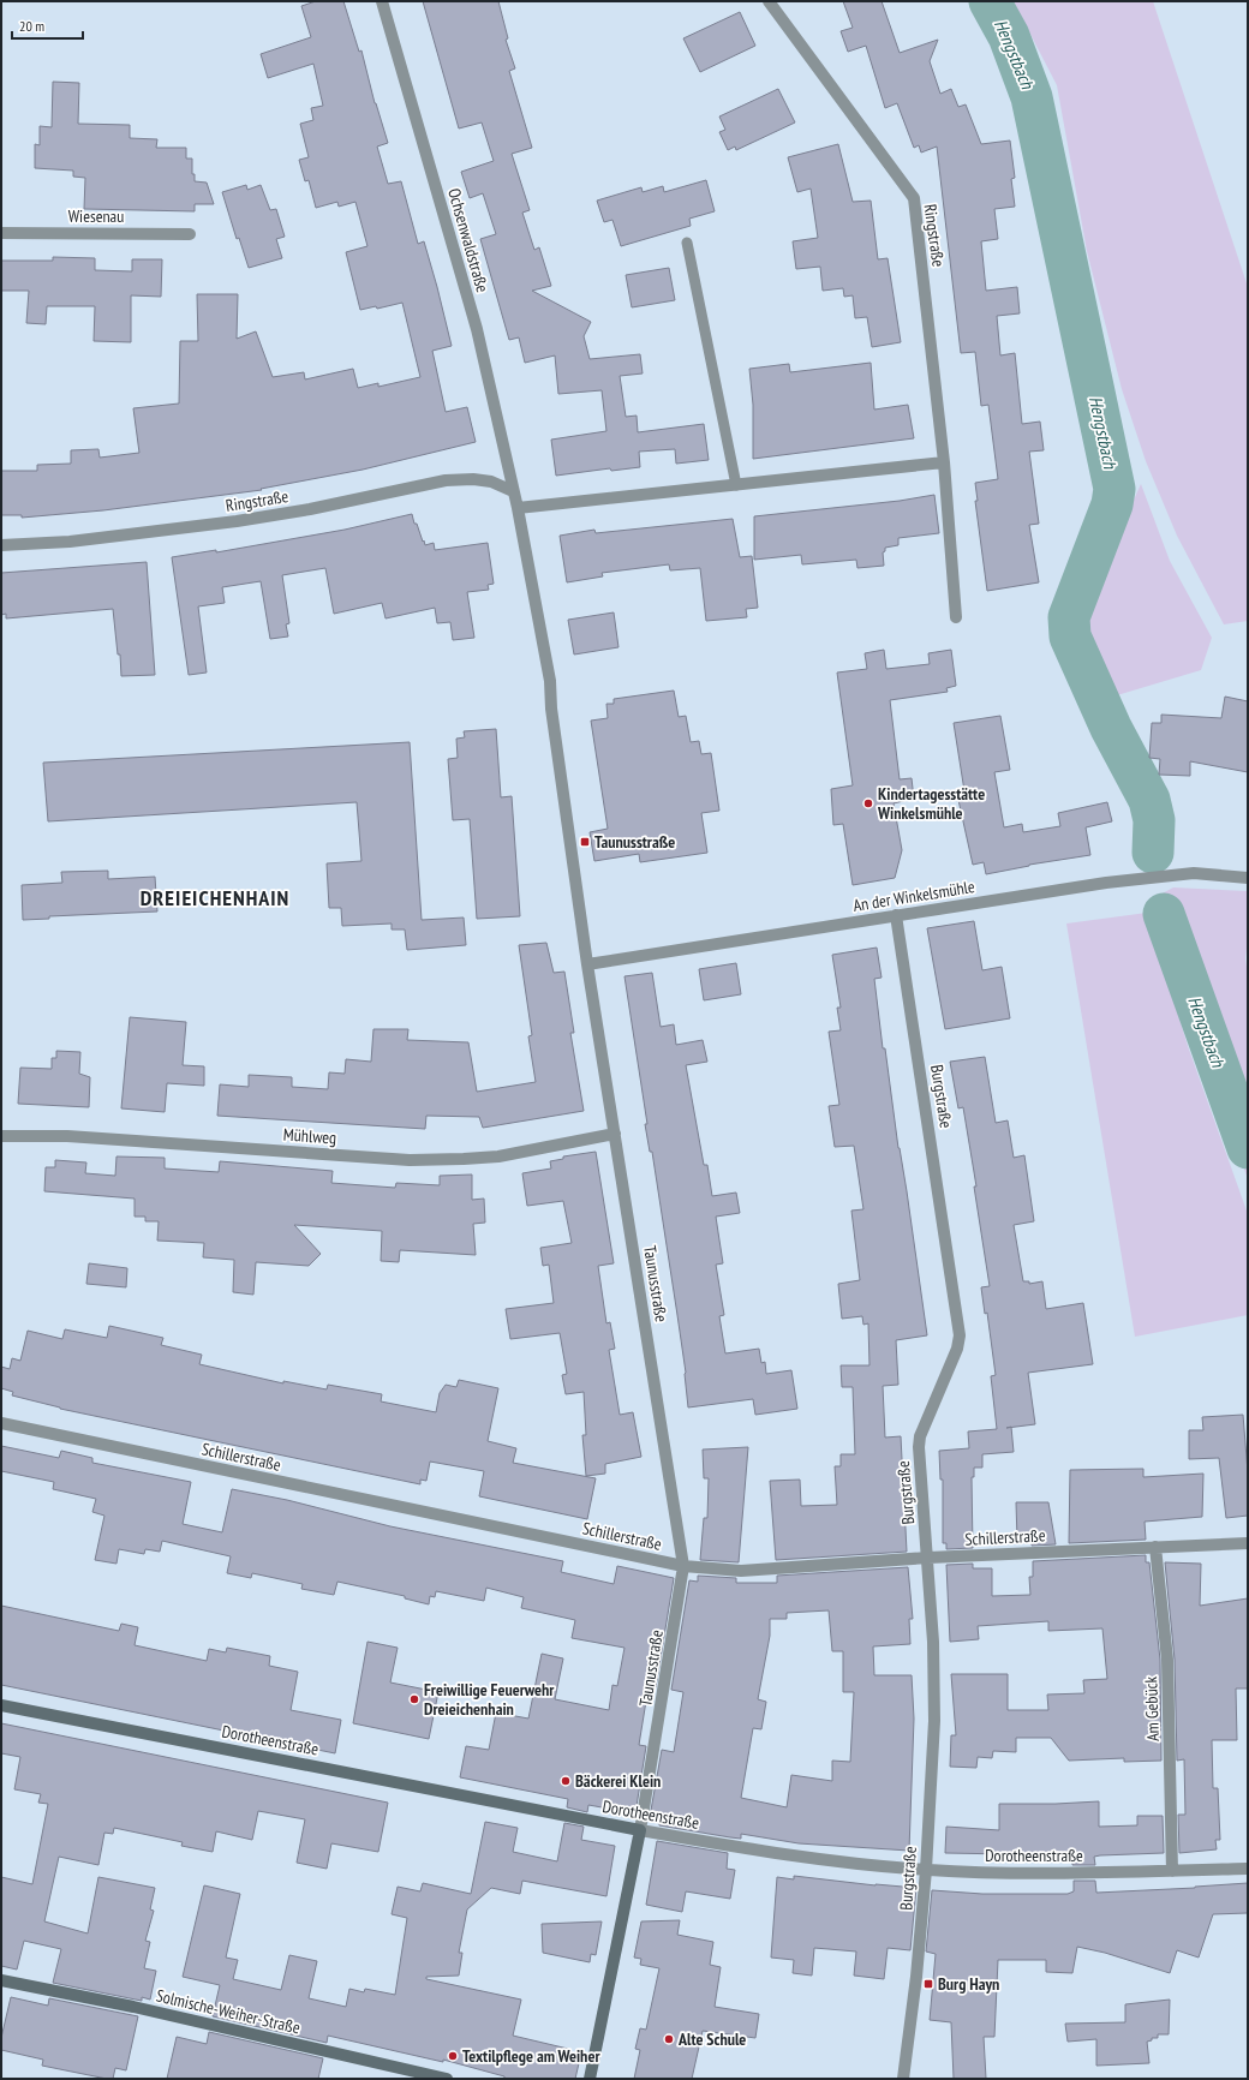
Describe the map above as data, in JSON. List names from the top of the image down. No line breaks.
{"streets":{"street":["Wiesenau","Ringstraße","Ochsenwaldstraße","An der Winkelsmühle","Burgstraße","Mühlweg","Taunusstraße","Schillerstraße","Am Gebück","Dorotheenstraße","Solmische-Weiher-Straße"]},"crossings":[["Ringstraße","Ochsenwaldstraße"],["Ringstraße","Taunusstraße"],["Ochsenwaldstraße","Taunusstraße"],["An der Winkelsmühle","Burgstraße"],["An der Winkelsmühle","Taunusstraße"],["Burgstraße","Schillerstraße"],["Burgstraße","Dorotheenstraße"],["Mühlweg","Taunusstraße"],["Taunusstraße","Schillerstraße"],["Taunusstraße","Dorotheenstraße"],["Schillerstraße","Am Gebück"],["Am Gebück","Dorotheenstraße"]],"districts":["DREIEICHENHAIN"],"water":["Hengstbach"],"places":{"other":["Kindertagesstätte Winkelsmühle","Freiwillige Feuerwehr Dreieichenhain","Bäckerei Klein","Alte Schule","Textilpflege am Weiher"],"transit":["Taunusstraße","Burg Hayn"]},"scale_bar":"20 m"}
